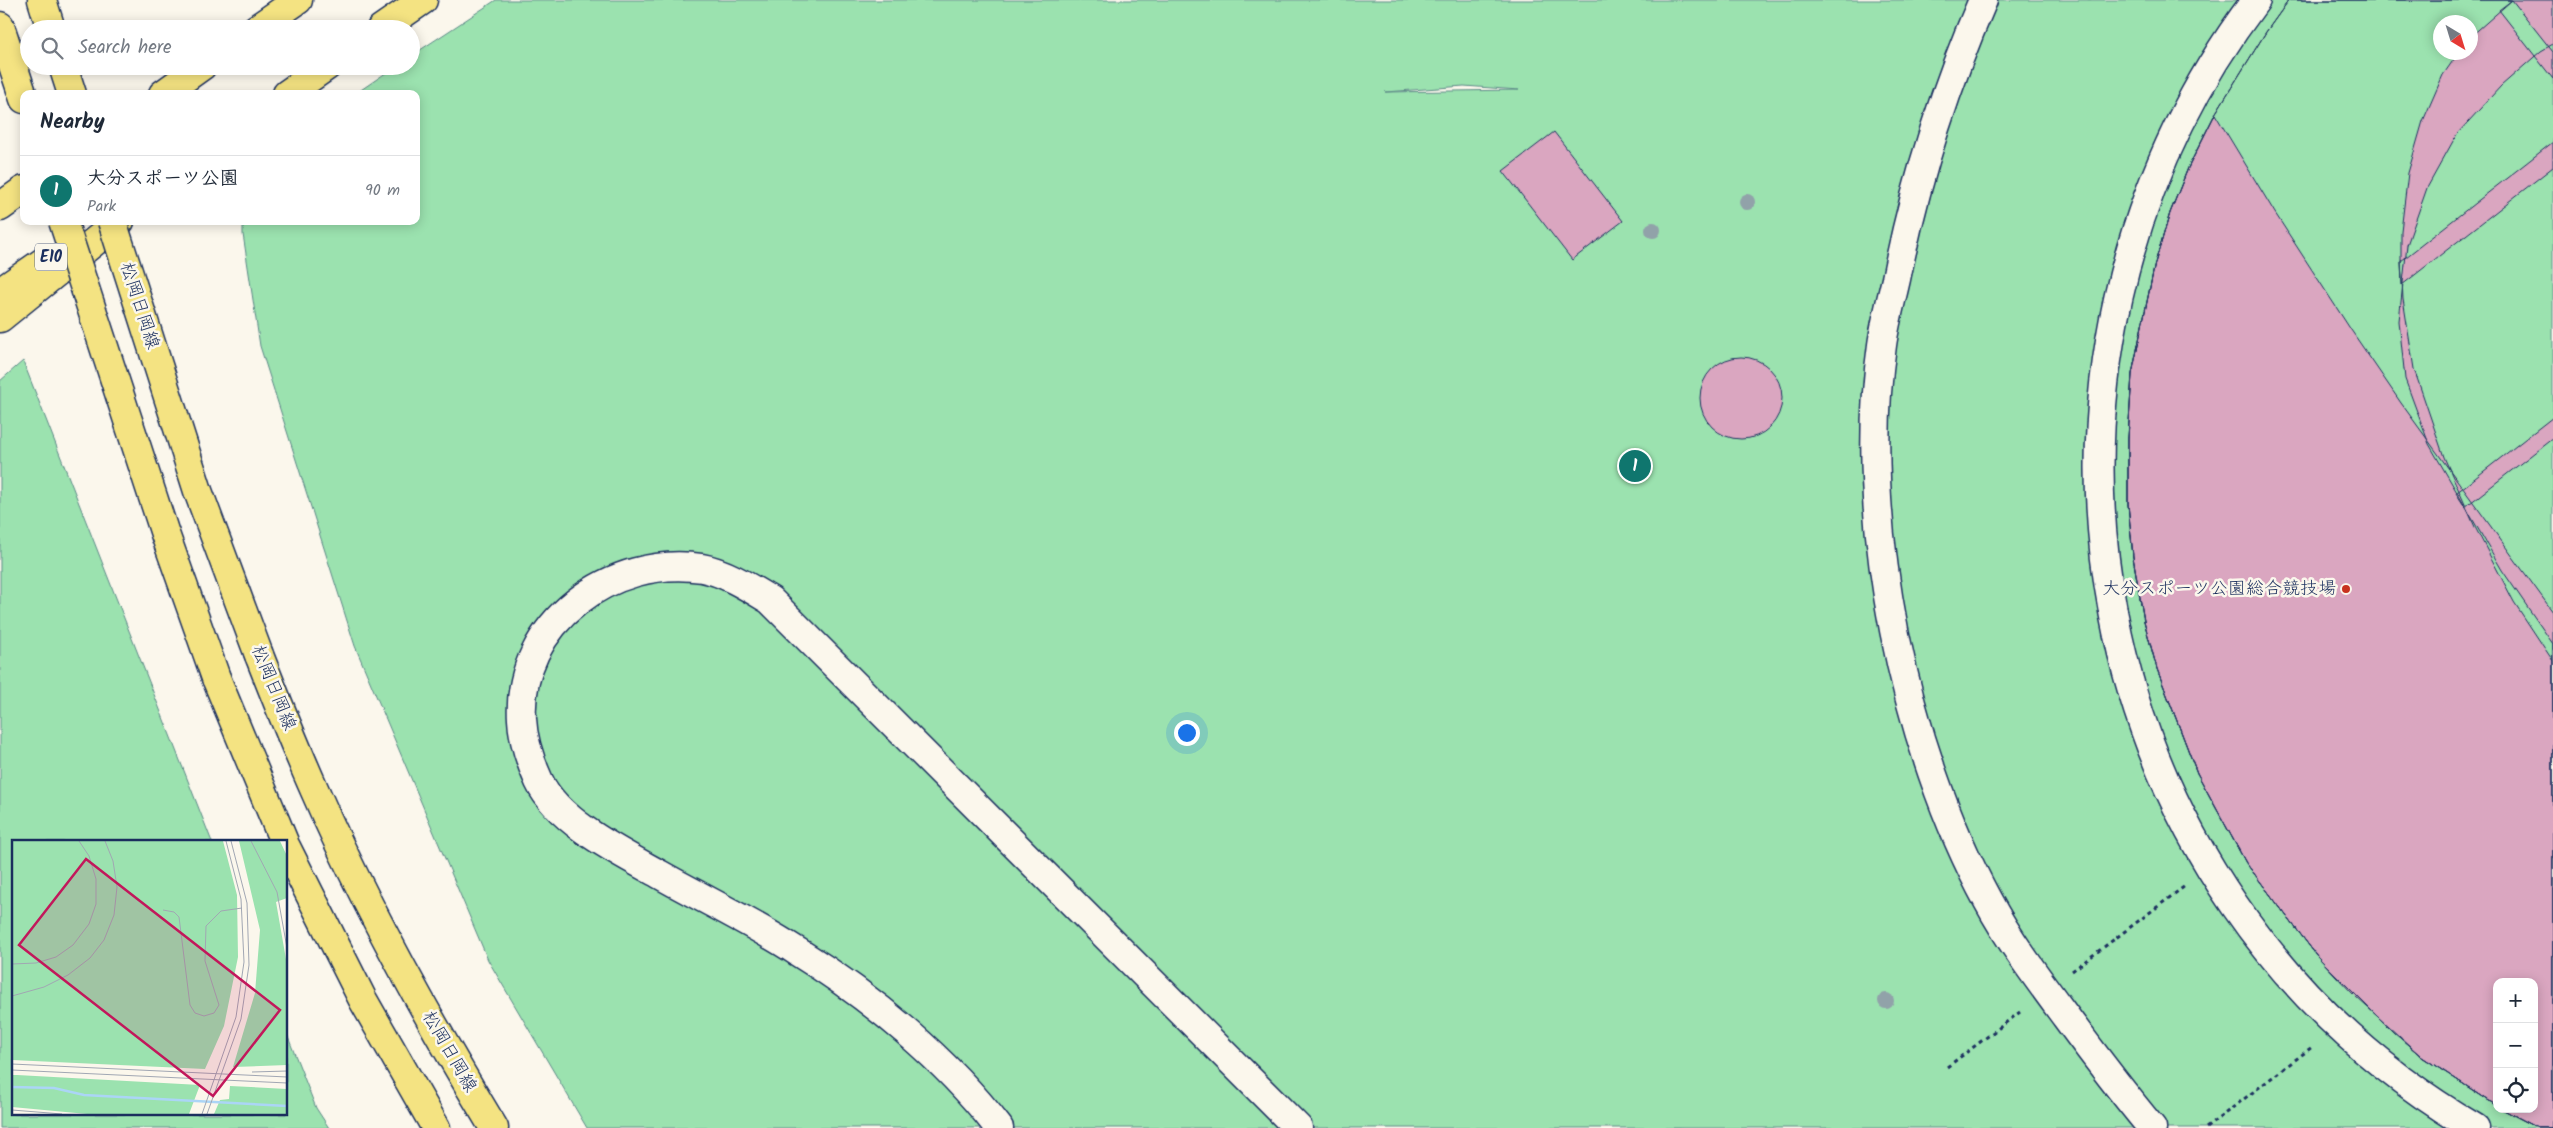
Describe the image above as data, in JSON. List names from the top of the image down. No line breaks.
{"streets":{"main road":["E10","松岡日岡線"]},"places":["大分スポーツ公園総合競技場"],"north":"bottom right","page":{"search":"Search here","heading":"Nearby","list":[{"mark":"1","name":"大分スポーツ公園","note":"Park","value":"90 m"}],"pins":"1","map_buttons":["+","−"]}}
